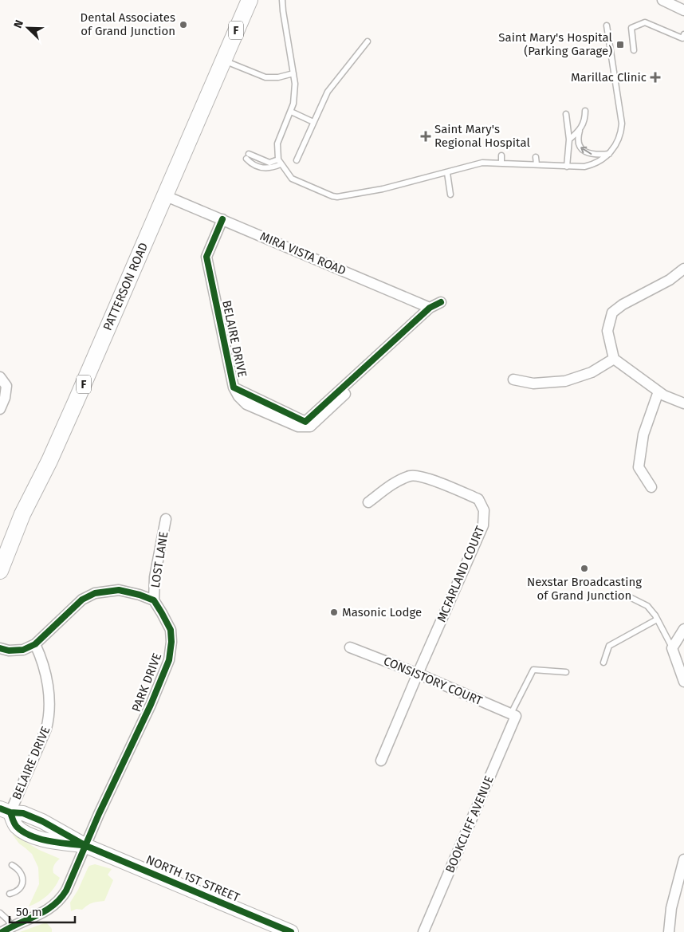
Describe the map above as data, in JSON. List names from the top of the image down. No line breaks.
{"streets":{"main road":["F","PATTERSON ROAD","NORTH 1ST STREET"],"street":["MIRA VISTA ROAD","BELAIRE DRIVE","LOST LANE","MCFARLAND COURT","CONSISTORY COURT","PARK DRIVE","BOOKCLIFF AVENUE"]},"crossings":[["MIRA VISTA ROAD","PATTERSON ROAD"],["MIRA VISTA ROAD","BELAIRE DRIVE"],["BELAIRE DRIVE","NORTH 1ST STREET"],["LOST LANE","PARK DRIVE"],["MCFARLAND COURT","CONSISTORY COURT"],["CONSISTORY COURT","BOOKCLIFF AVENUE"],["PARK DRIVE","NORTH 1ST STREET"]],"places":{"other":["Dental Associates of Grand Junction","Nexstar Broadcasting of Grand Junction","Masonic Lodge"],"transit":["Saint Mary's Hospital (Parking Garage)"],"health":["Marillac Clinic","Saint Mary's Regional Hospital"]},"scale_bar":"50 m","north":"top left"}
